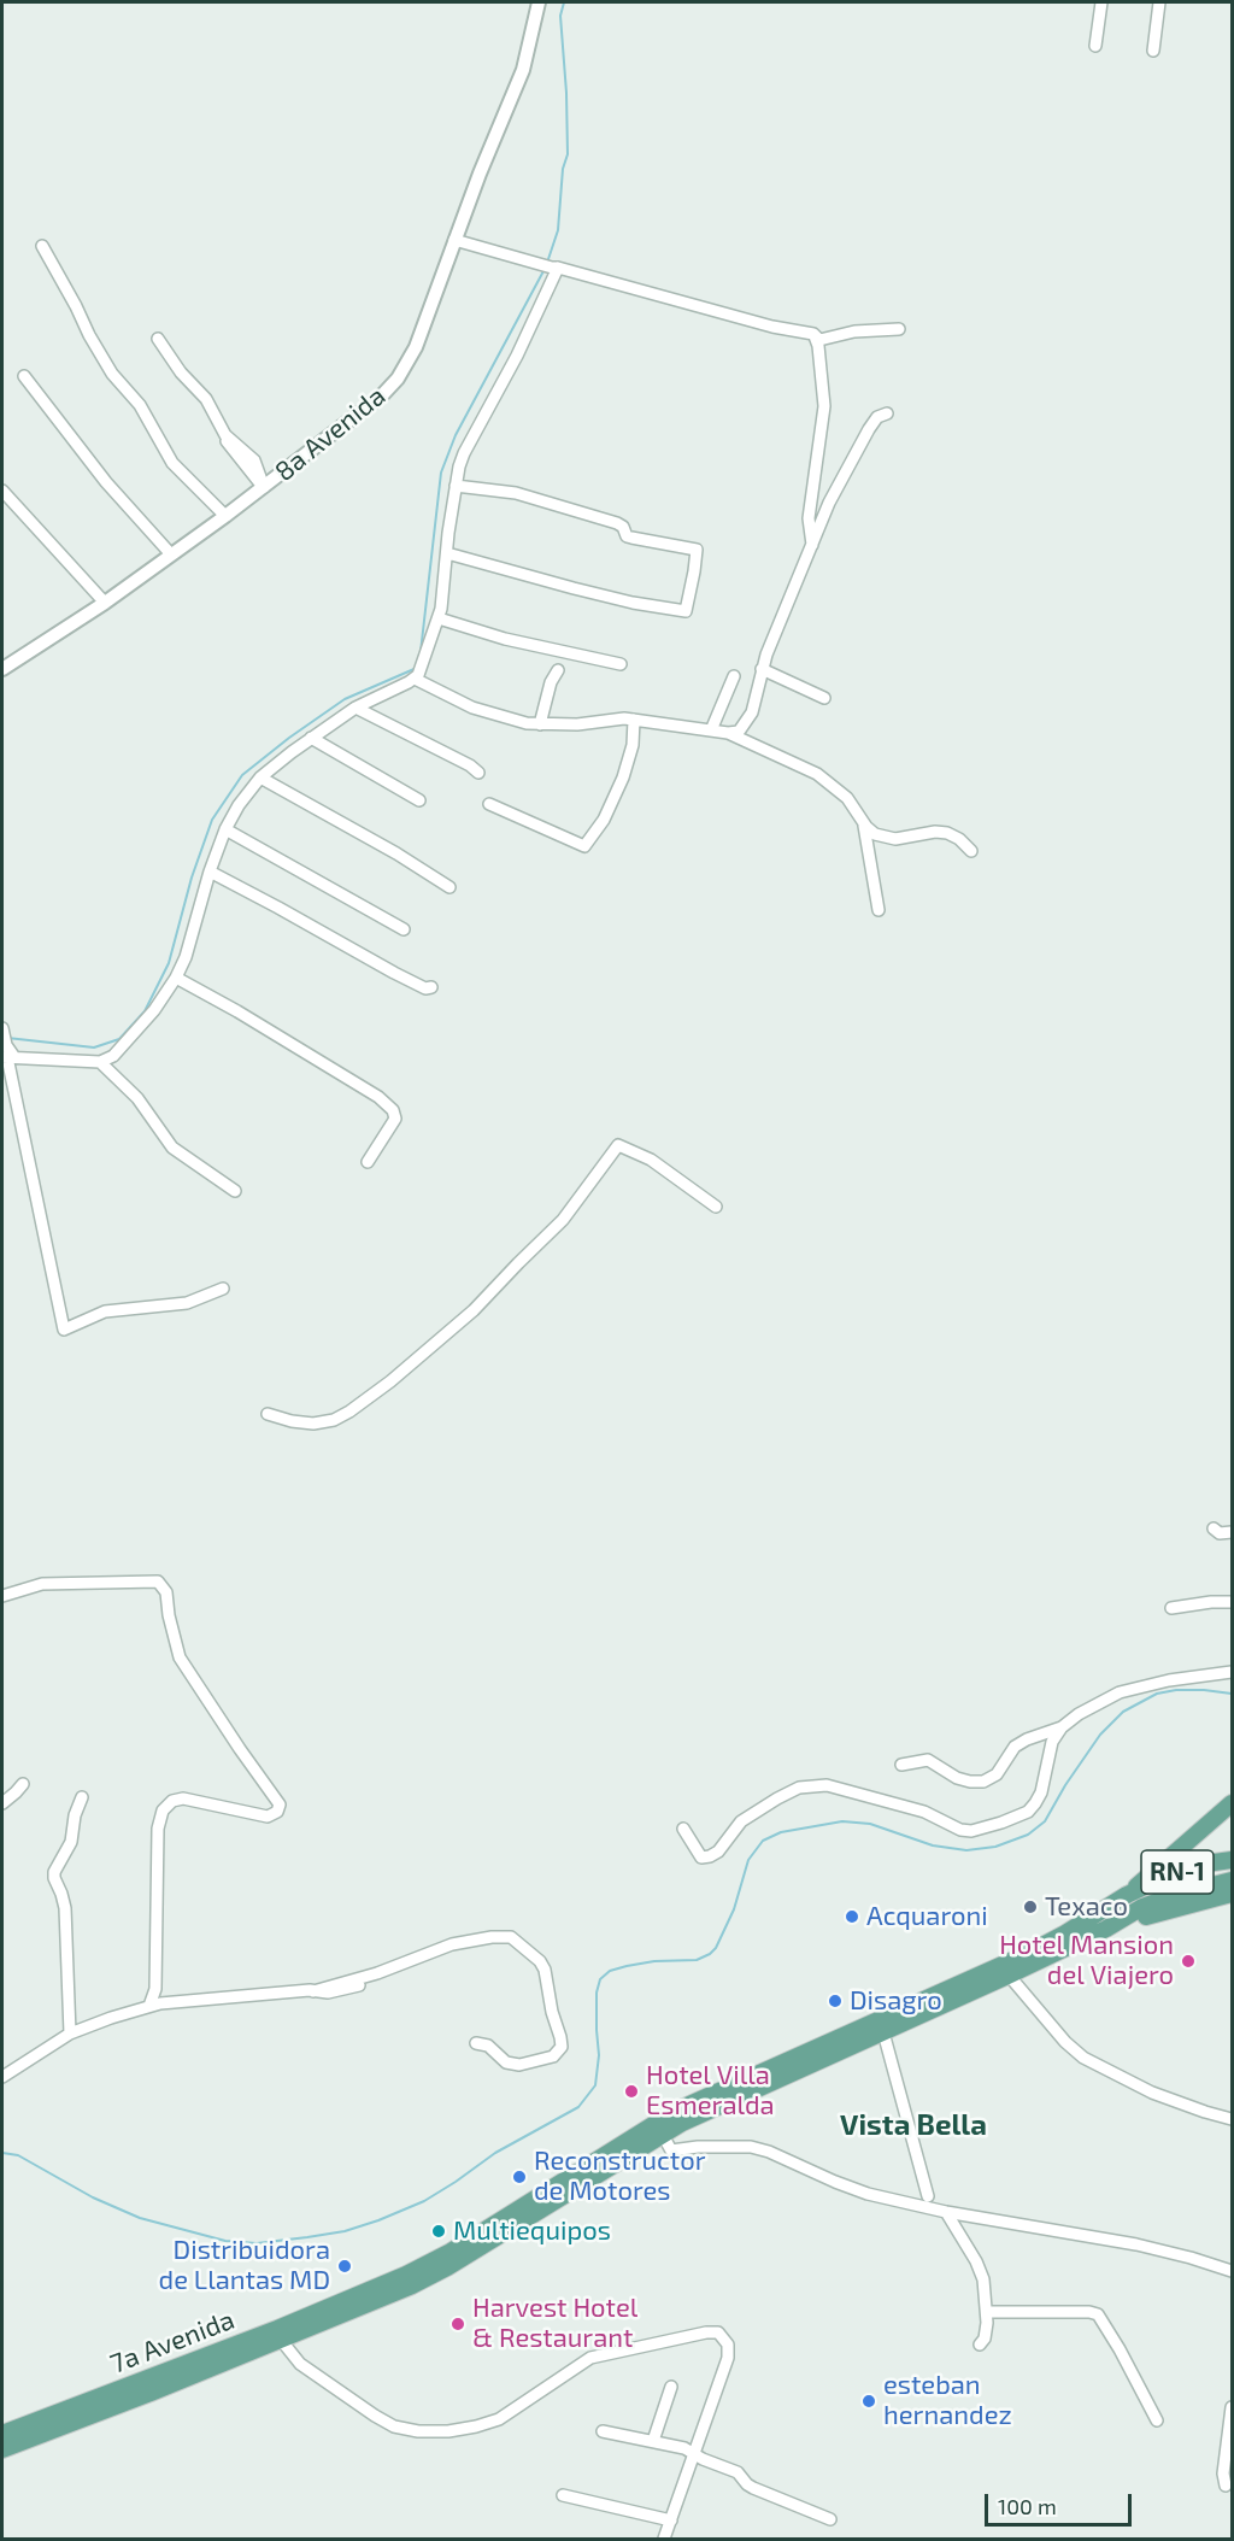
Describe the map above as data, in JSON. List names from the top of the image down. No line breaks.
{"streets":{"main road":["RN-1","7a Avenida"],"street":["8a Avenida"]},"crossings":[["RN-1","7a Avenida"]],"districts":["Vista Bella"],"places":["Texaco","Acquaroni","Hotel Mansion del Viajero","Disagro","Hotel Villa Esmeralda","Reconstructor de Motores","Multiequipos","Distribuidora de Llantas MD","Harvest Hotel & Restaurant","esteban hernandez"],"scale_bar":"100 m"}
